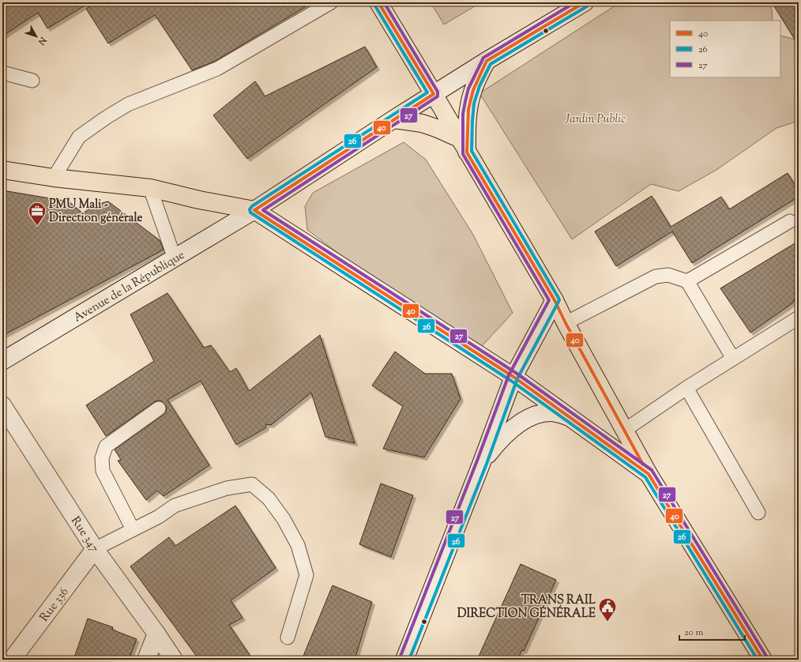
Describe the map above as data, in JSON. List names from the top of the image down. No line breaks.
{"streets":{"main road":["Avenue de la République","Rue 347","Rue 336"]},"crossings":[["Rue 347","Rue 336"]],"parks":["Jardin Public"],"places":{"office":["PMU Mali - Direction générale"],"public building":["TRANS RAIL DIRECTION GÉNÉRALE"]},"lines":["transit line 40","transit line 27","transit line 26"],"legend":["40","26","27"],"scale_bar":"20 m","north":"bottom right"}
